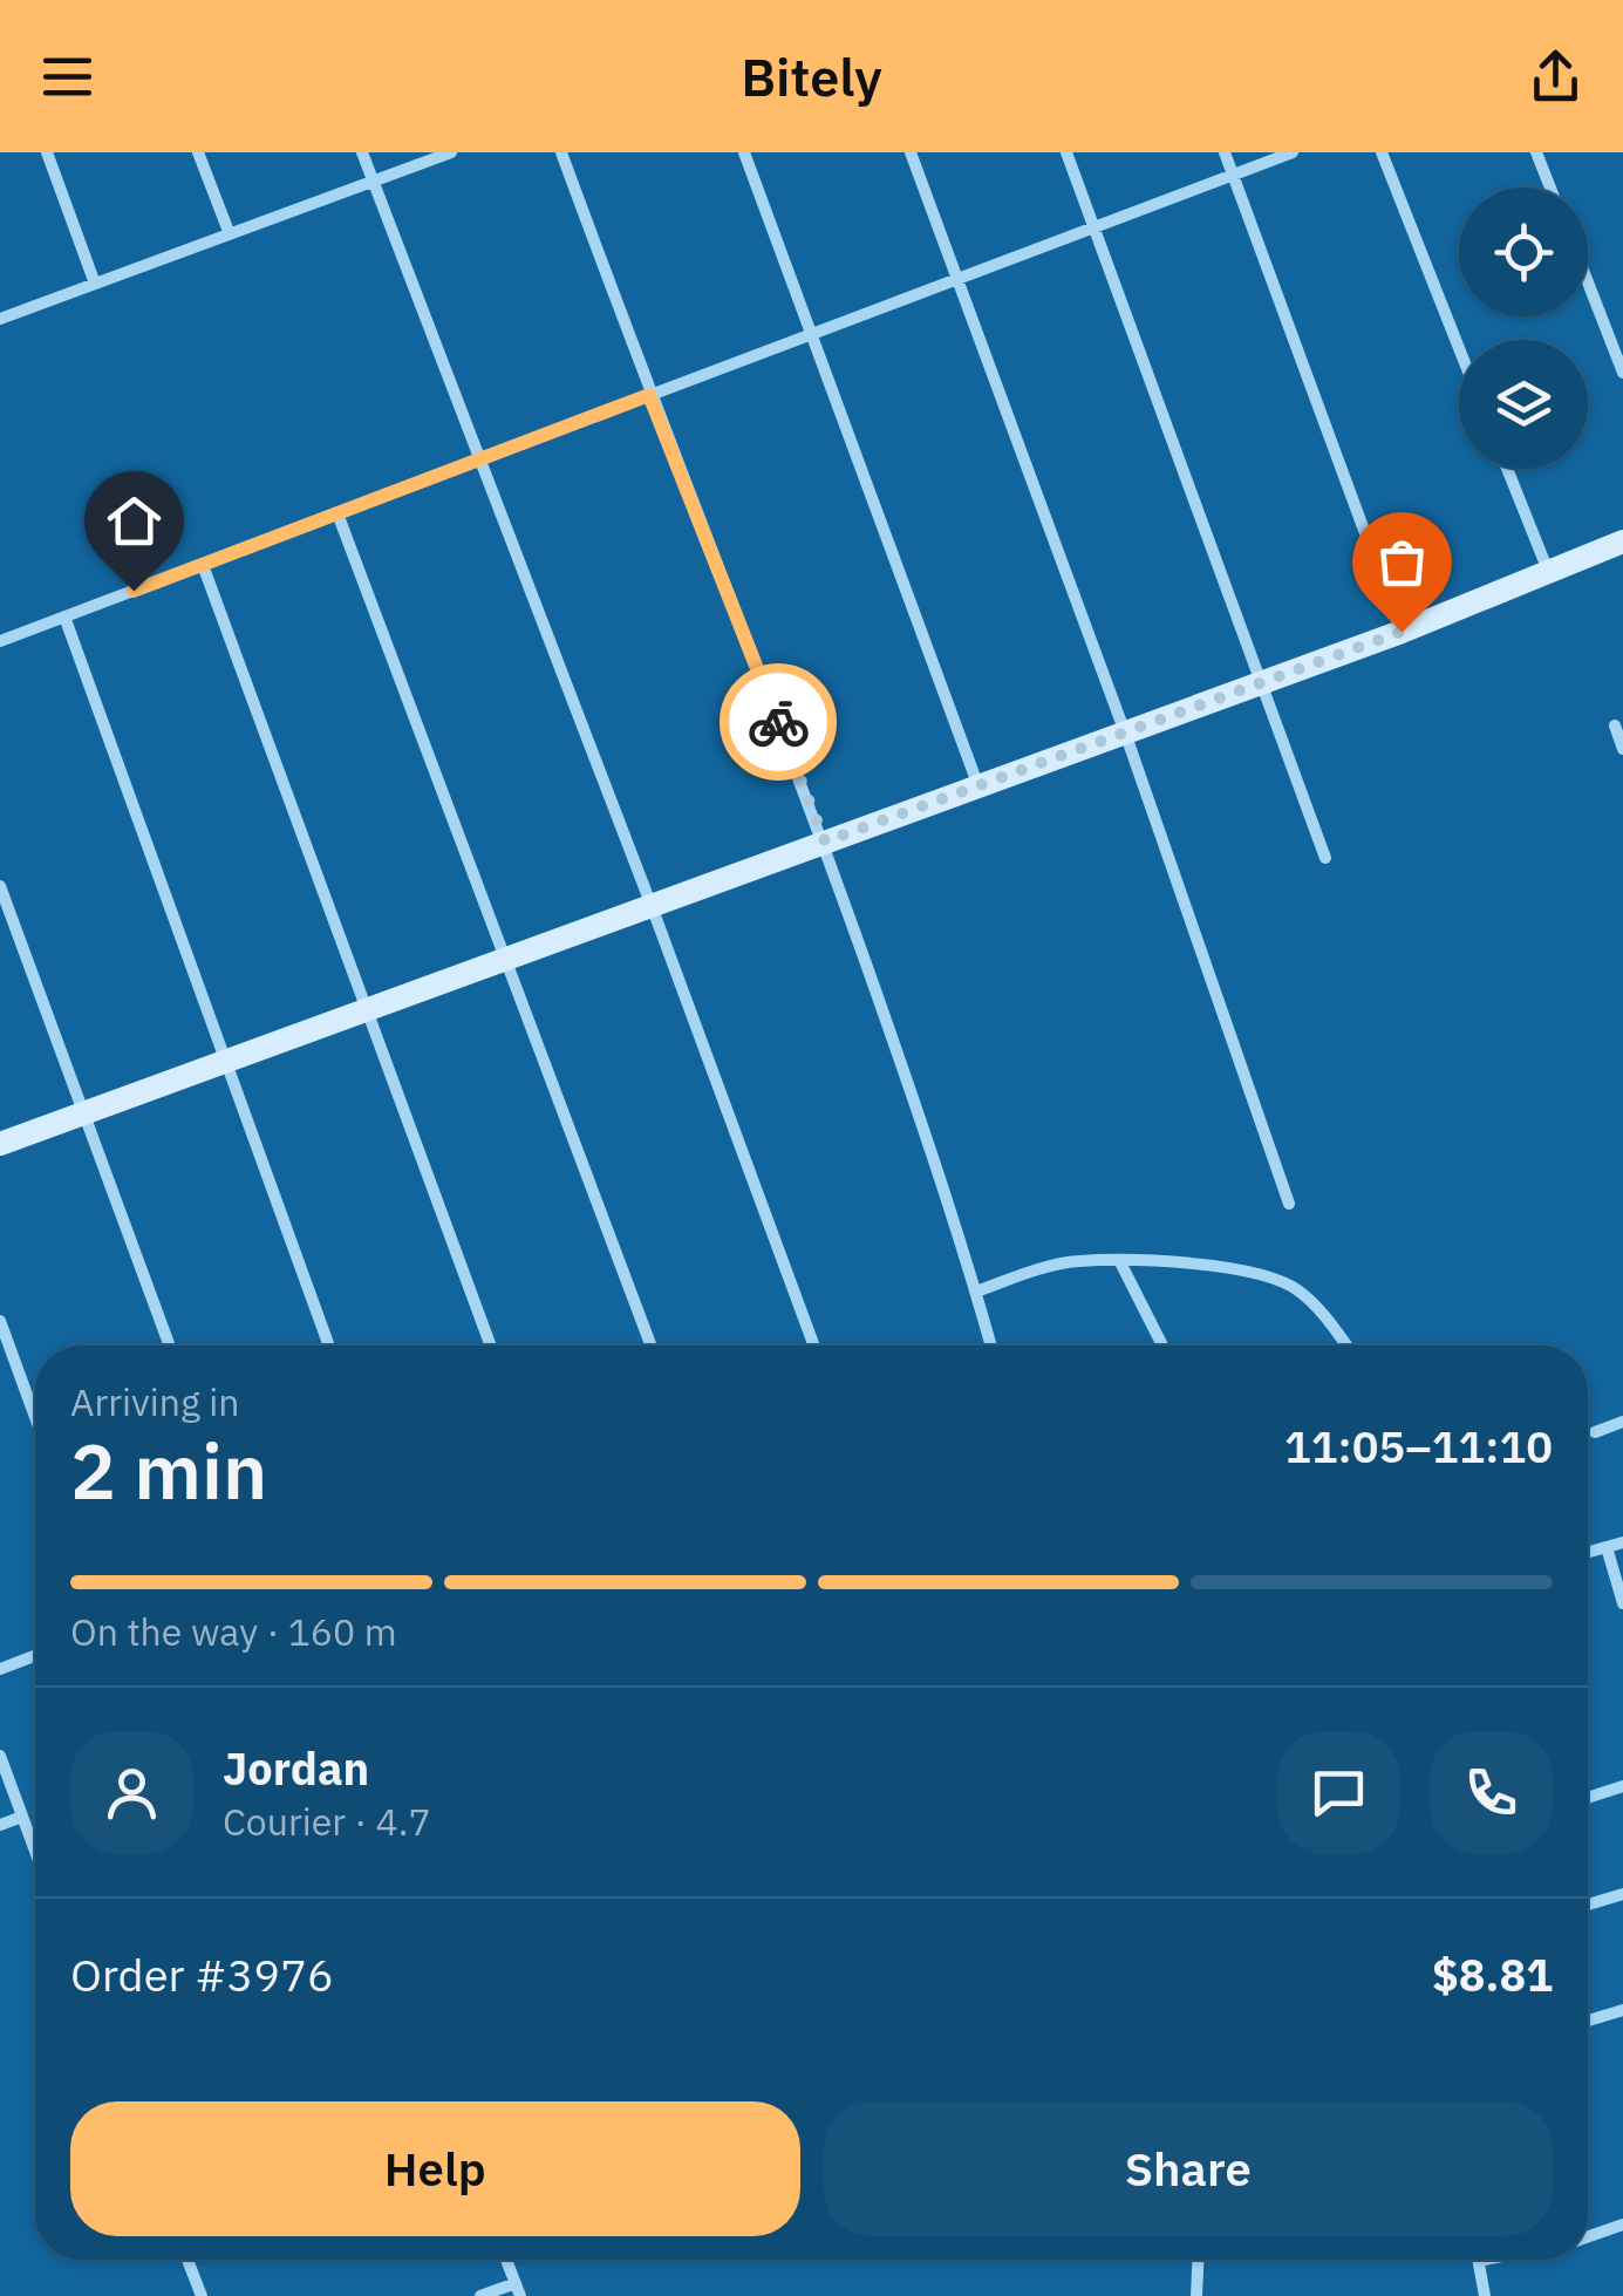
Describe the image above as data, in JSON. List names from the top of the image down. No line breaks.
{"page":{"header":"Bitely","heading":["2 min","Arriving in","11:05–11:10"],"panel":["Jordan","Courier · 4.7","Order #3976","$8.81"],"bar":"On the way · 160 m","buttons":["Help","Share"]}}
